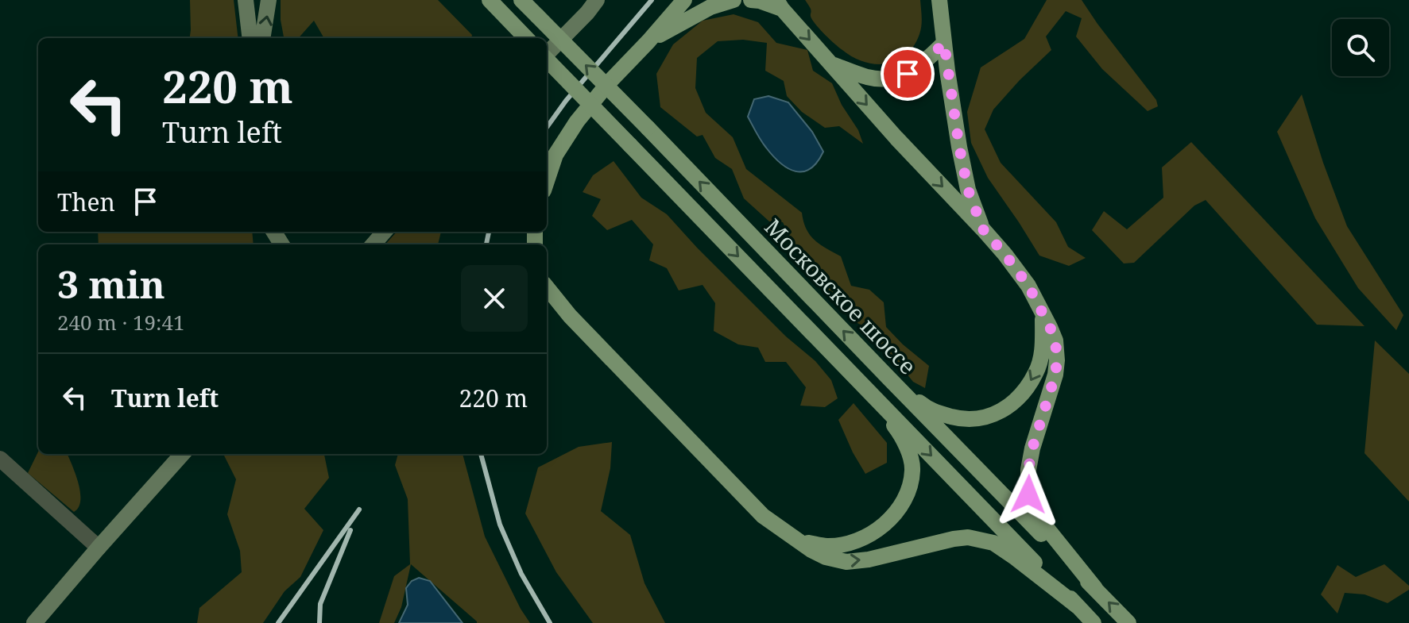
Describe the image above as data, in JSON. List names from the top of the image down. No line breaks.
{"streets":{"main road":["Московское шоссе"]},"page":{"turn":["220 m","Turn left"],"then":"Then","heading":["3 min","240 m · 19:41"],"list":[{"name":"Turn left","value":"220 m"}]}}
